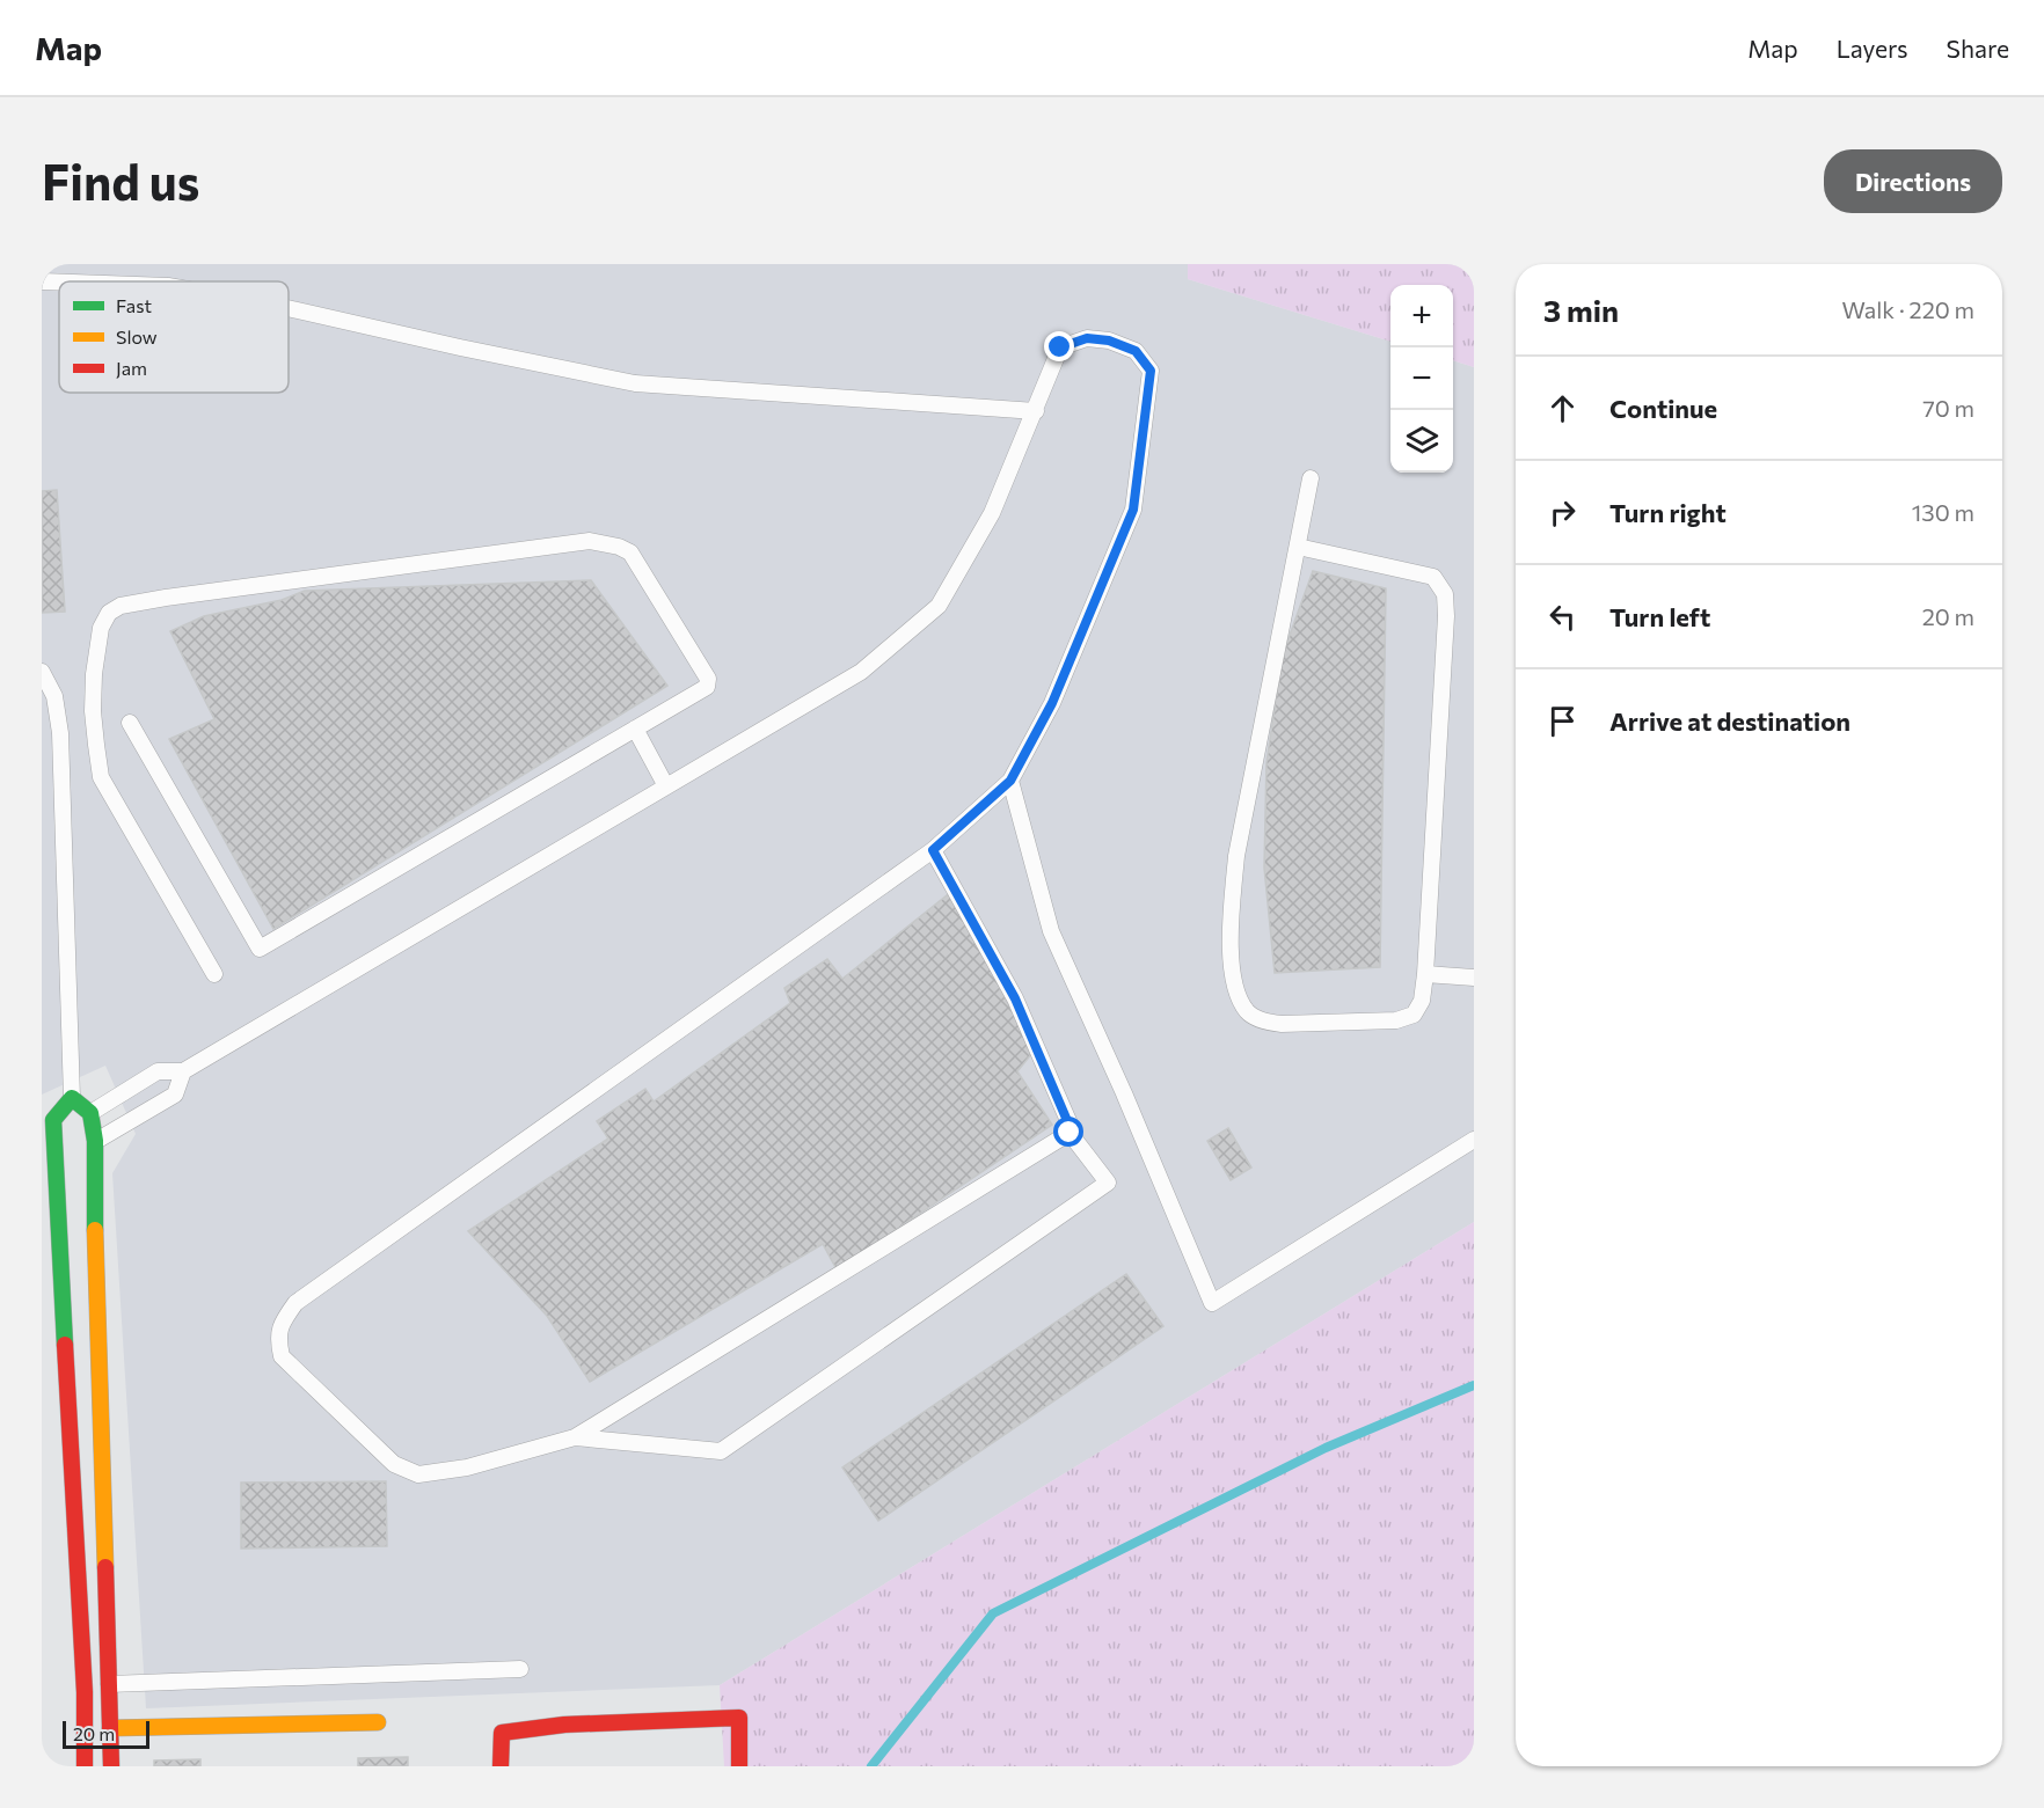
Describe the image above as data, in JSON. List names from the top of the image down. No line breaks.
{"legend":["Fast","Slow","Jam"],"scale_bar":"20 m","page":{"header":"Map","nav":["Map","Layers","Share"],"buttons":"Directions","title":"Find us","heading":["3 min","Walk · 220 m"],"map_buttons":["+","−"],"list":[["Continue","70 m"],["Turn right","130 m"],["Turn left","20 m"],"Arrive at destination"],"scale":"20 m"}}
